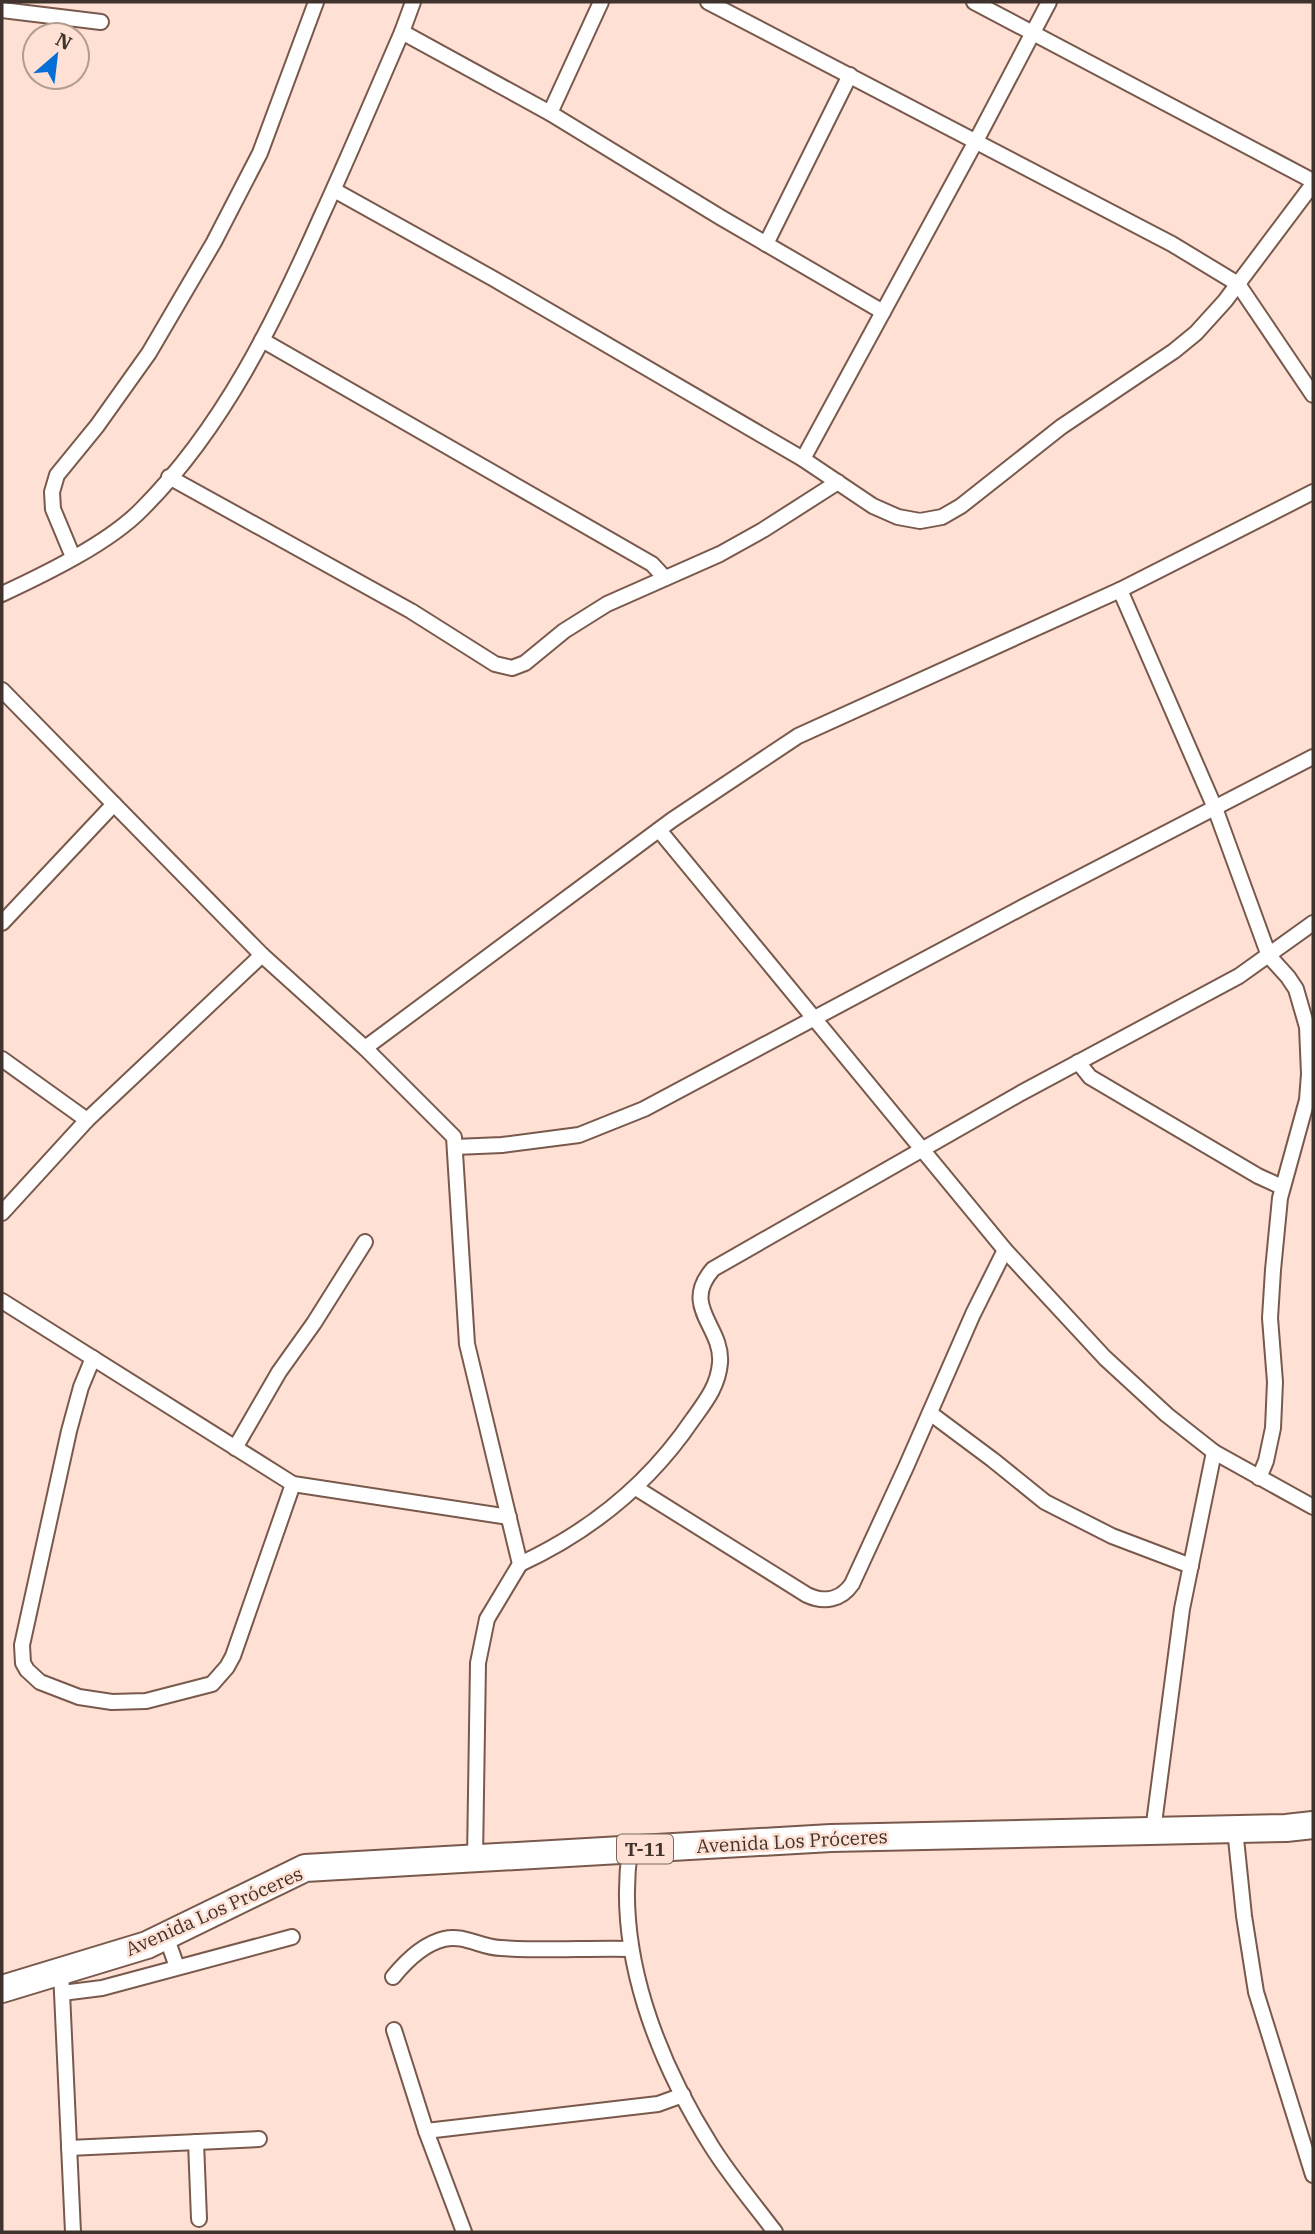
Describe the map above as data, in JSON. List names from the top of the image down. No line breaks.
{"streets":{"highway":["Avenida Los Próceres","T-11"]},"north":"top right"}
